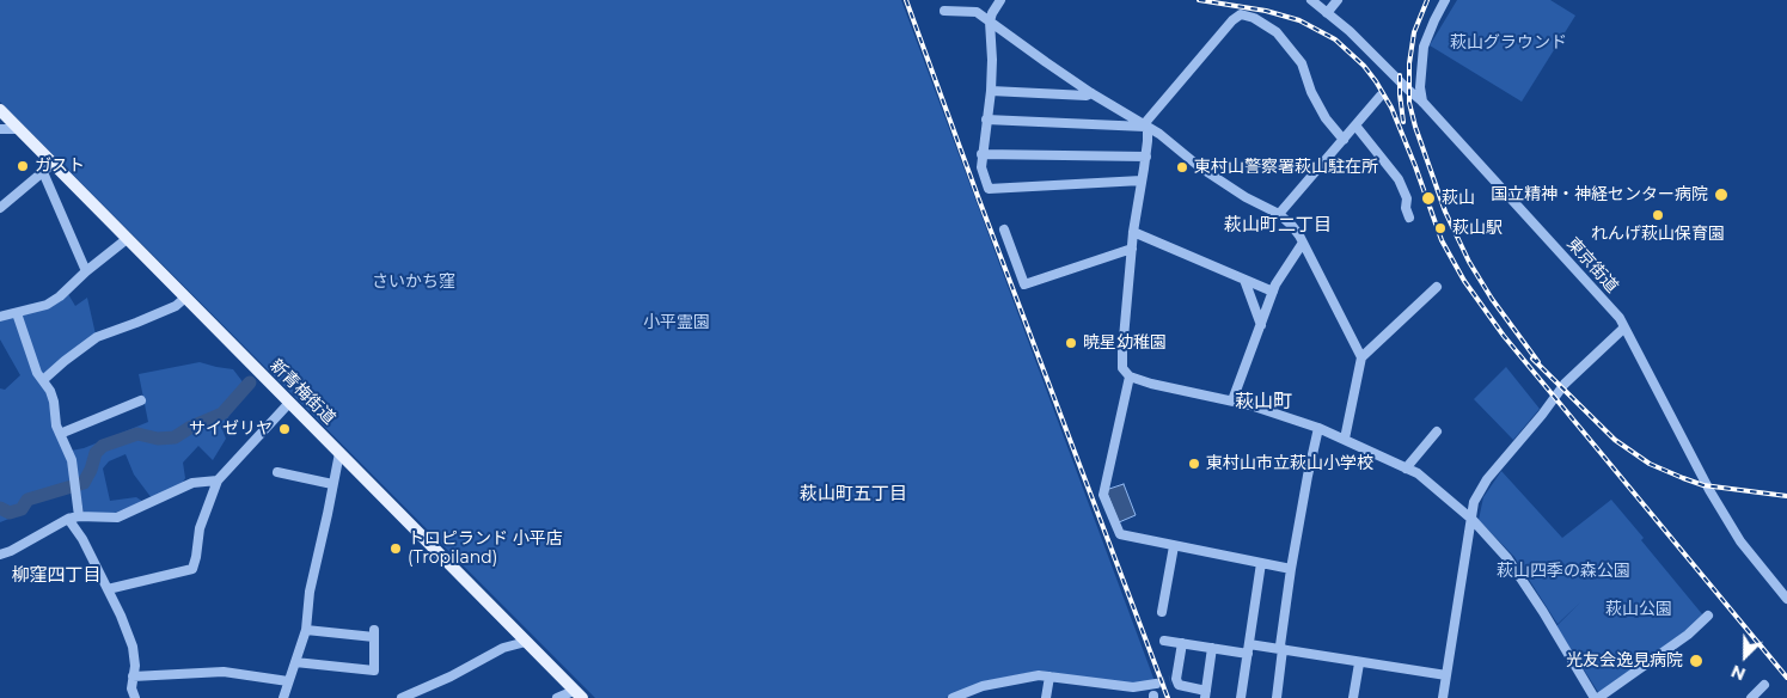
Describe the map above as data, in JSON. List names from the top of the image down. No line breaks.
{"streets":{"main road":["新青梅街道"],"street":["東京街道"]},"districts":["萩山町二丁目","萩山町","萩山町五丁目","柳窪四丁目"],"parks":["萩山グラウンド","さいかち窪","小平霊園","萩山四季の森公園","萩山公園"],"places":["ガスト","東村山警察署萩山駐在所","国立精神・神経センター病院","萩山","れんげ萩山保育園","萩山駅","暁星幼稚園","サイゼリヤ","東村山市立萩山小学校","トロピランド 小平店 (Tropiland)","光友会逸見病院"],"north":"bottom left"}
